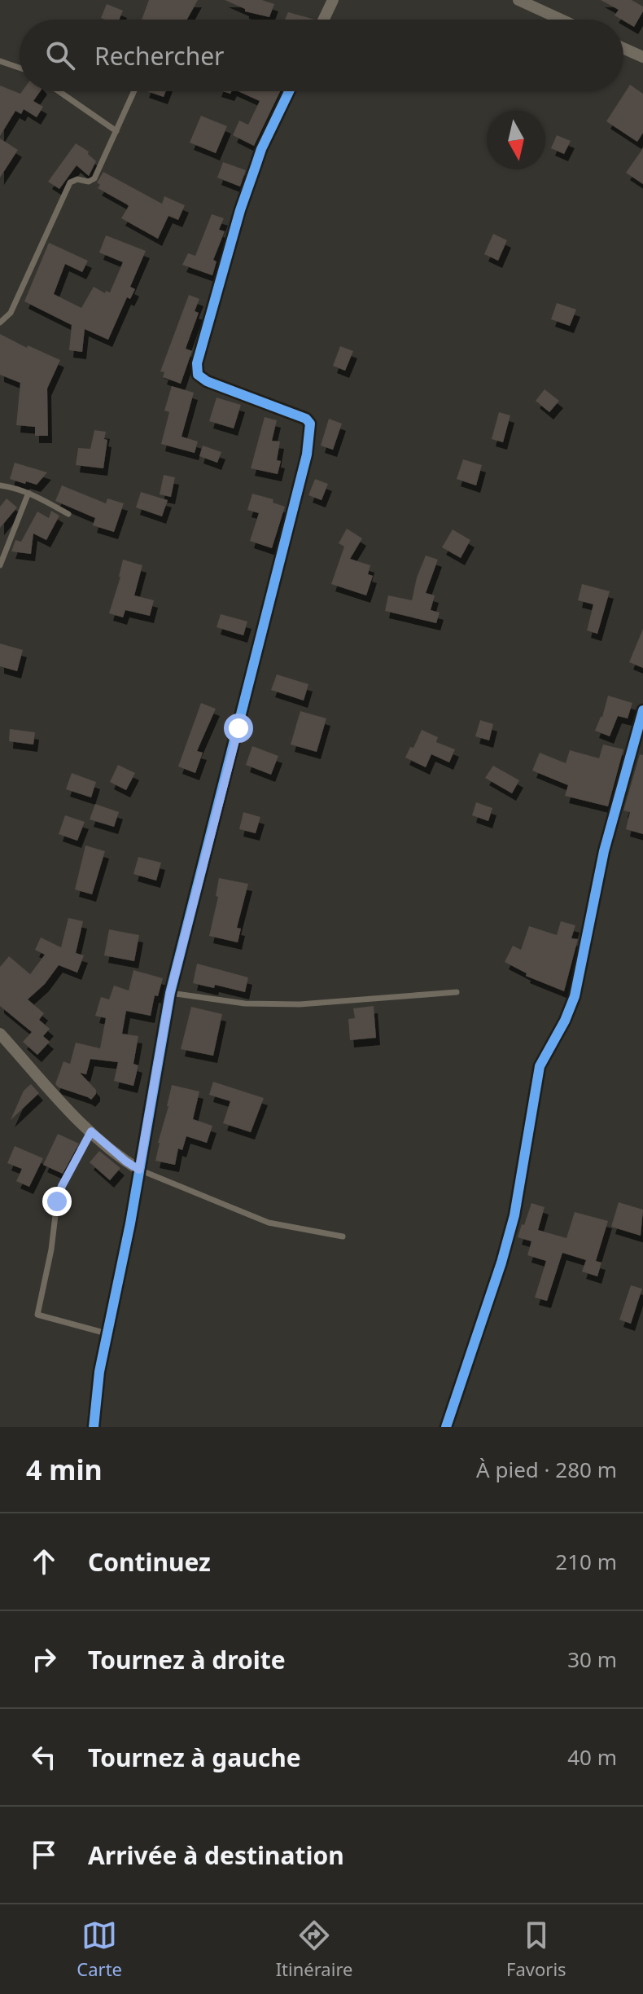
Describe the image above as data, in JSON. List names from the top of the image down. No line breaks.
{"north":"bottom","page":{"search":"Rechercher","heading":["4 min","À pied · 280 m"],"list":[["Continuez","210 m"],["Tournez à droite","30 m"],["Tournez à gauche","40 m"],"Arrivée à destination"],"nav":["Carte","Itinéraire","Favoris"]}}
